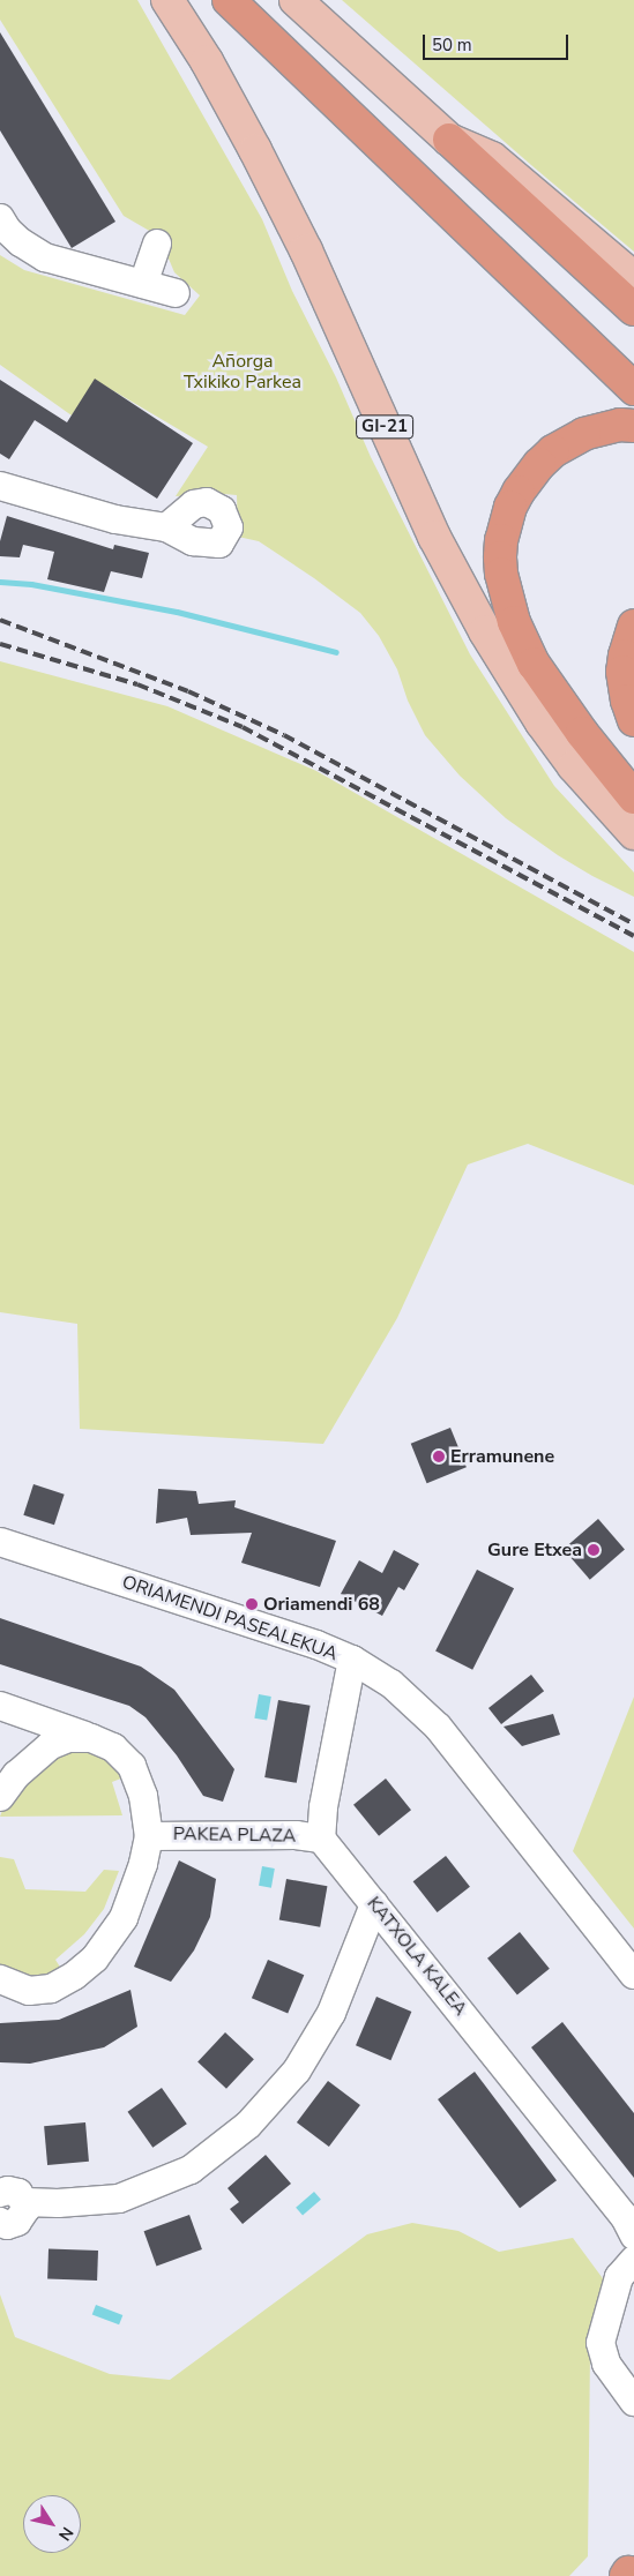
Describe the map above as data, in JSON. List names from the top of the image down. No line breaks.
{"streets":{"main road":["GI-21"],"street":["ORIAMENDI PASEALEKUA","PAKEA PLAZA","KATXOLA KALEA"]},"crossings":[["PAKEA PLAZA","KATXOLA KALEA"]],"parks":["Añorga Txikiko Parkea"],"places":["Erramunene","Gure Etxea","Oriamendi 68"],"scale_bar":"50 m","north":"bottom right"}
